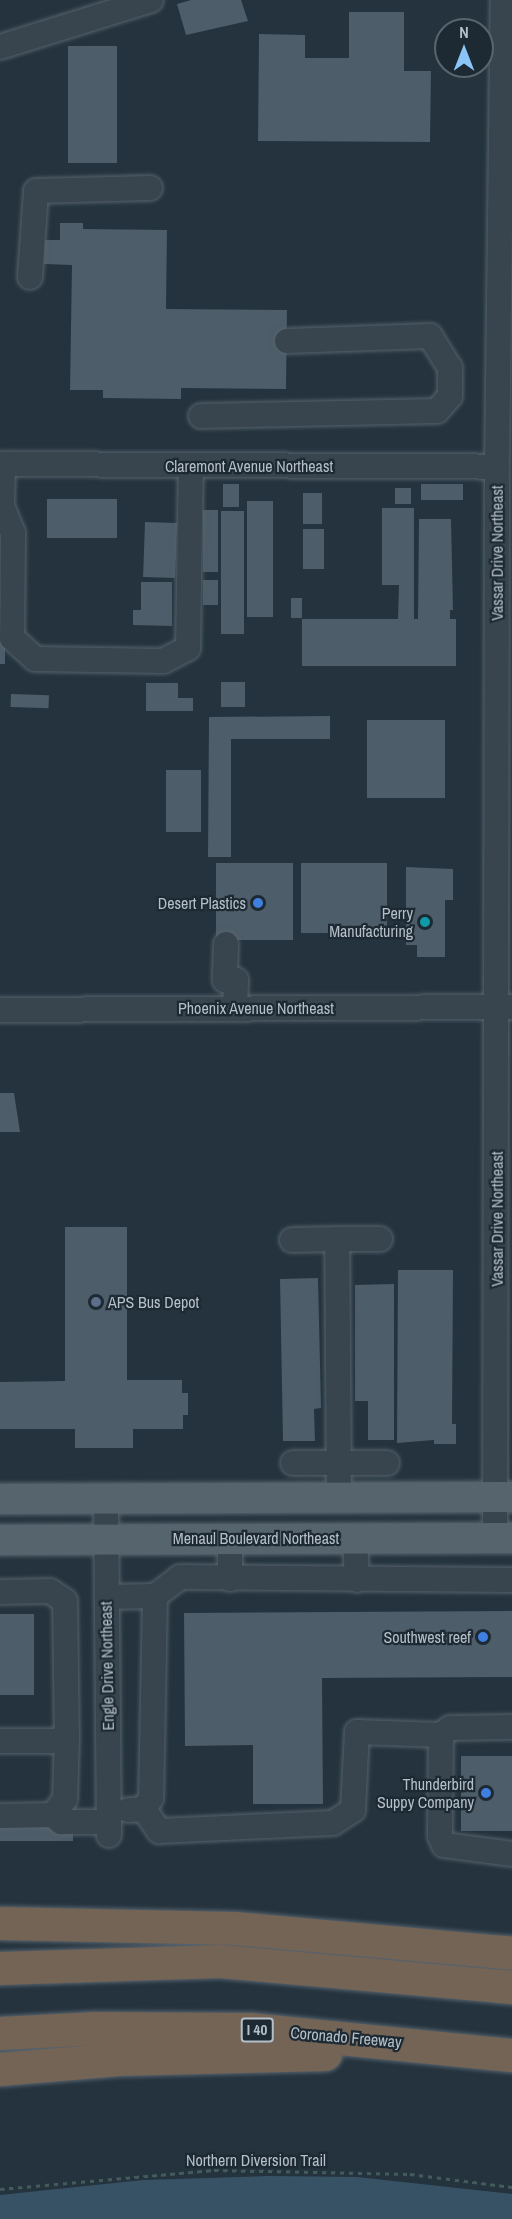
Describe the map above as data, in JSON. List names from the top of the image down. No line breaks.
{"streets":{"highway":["I 40","Coronado Freeway"],"main road":["Menaul Boulevard Northeast"],"street":["Claremont Avenue Northeast","Vassar Drive Northeast","Phoenix Avenue Northeast","Engle Drive Northeast"],"path":["Northern Diversion Trail"]},"crossings":[["Claremont Avenue Northeast","Vassar Drive Northeast"],["Vassar Drive Northeast","Phoenix Avenue Northeast"],["Vassar Drive Northeast","Menaul Boulevard Northeast"],["Menaul Boulevard Northeast","Engle Drive Northeast"]],"places":["Desert Plastics","Perry Manufacturing","APS Bus Depot","Southwest reef","Thunderbird Suppy Company"],"north":"top"}
